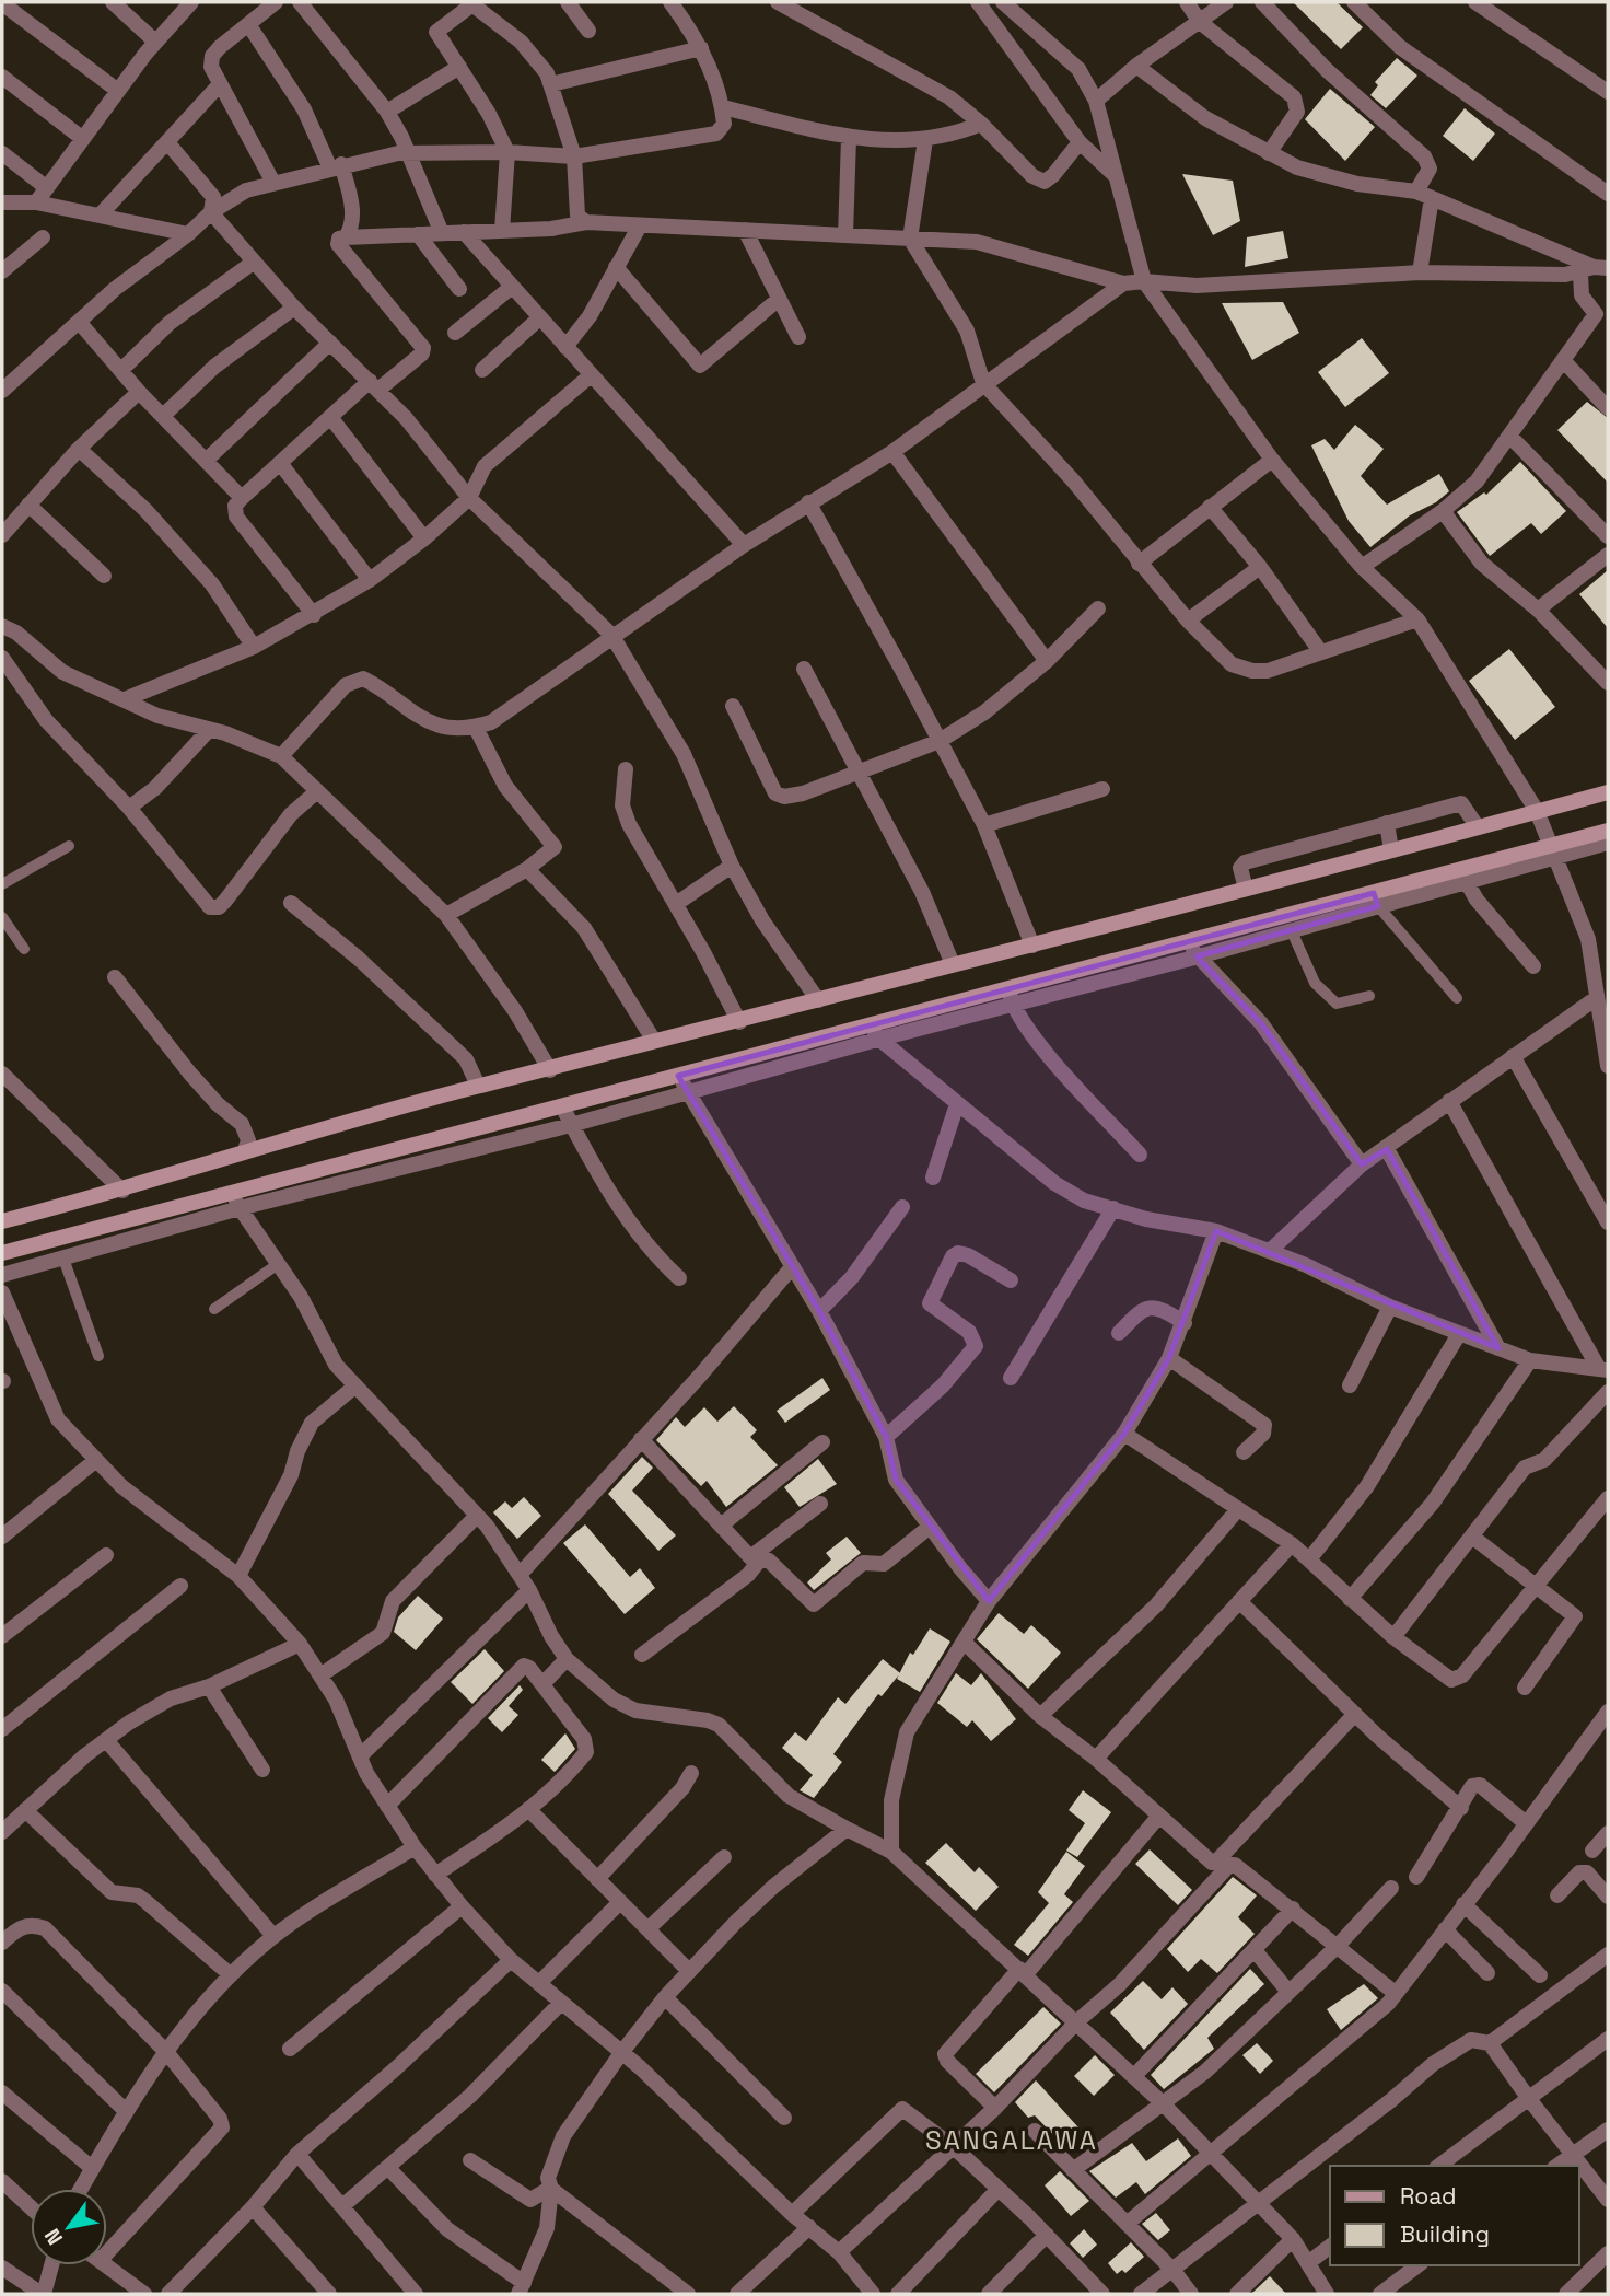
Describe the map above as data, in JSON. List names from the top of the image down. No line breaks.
{"districts":["SANGALAWA"],"legend":["Road","Building"],"north":"bottom left"}
